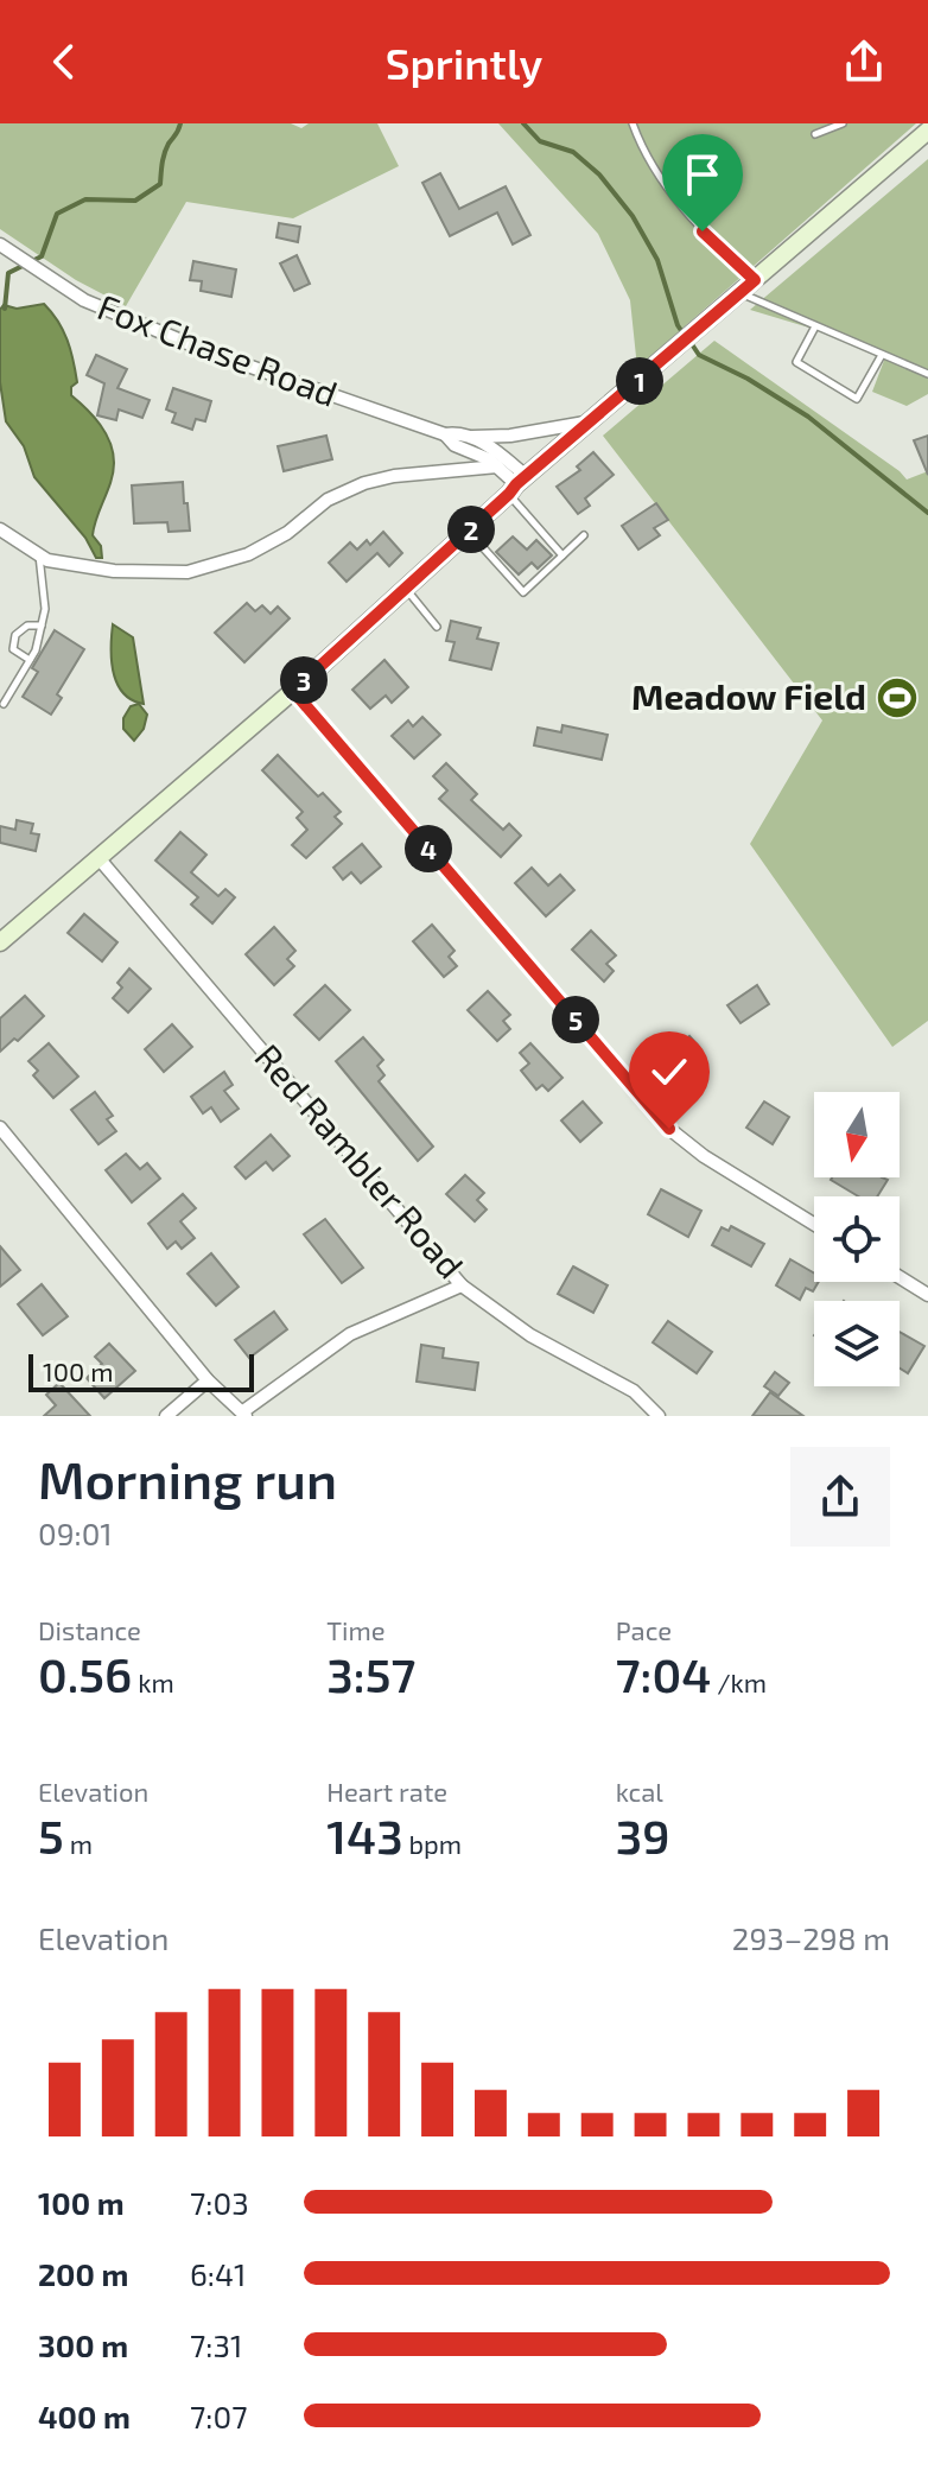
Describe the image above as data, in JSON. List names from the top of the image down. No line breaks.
{"streets":{"street":["Fox Chase Road","Red Rambler Road"]},"places":{"sports":["Meadow Field"]},"scale_bar":"100 m","north":"bottom","page":{"header":"Sprintly","pins":["1","2","3","4","5"],"scale":"100 m","heading":["Morning run","09:01"],"stats":[["Distance","0.56 km"],["Time","3:57"],["Pace","7:04 /km"],["Elevation","5 m"],["Heart rate","143 bpm"],["kcal","39"]],"chart":["Elevation","293–298 m"],"list":[{"name":"100 m","note":"7:03"},{"name":"200 m","note":"6:41"},{"name":"300 m","note":"7:31"},{"name":"400 m","note":"7:07"}]}}
